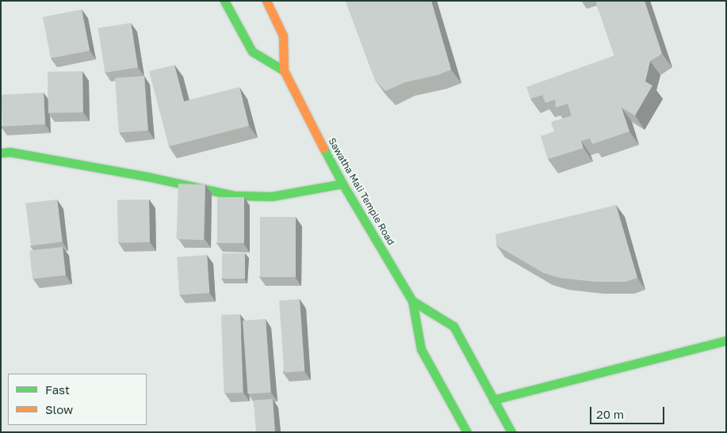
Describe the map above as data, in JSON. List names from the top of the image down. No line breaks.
{"streets":{"street":["Sawatha Mali Temple Road"]},"legend":["Fast","Slow"],"scale_bar":"20 m"}
